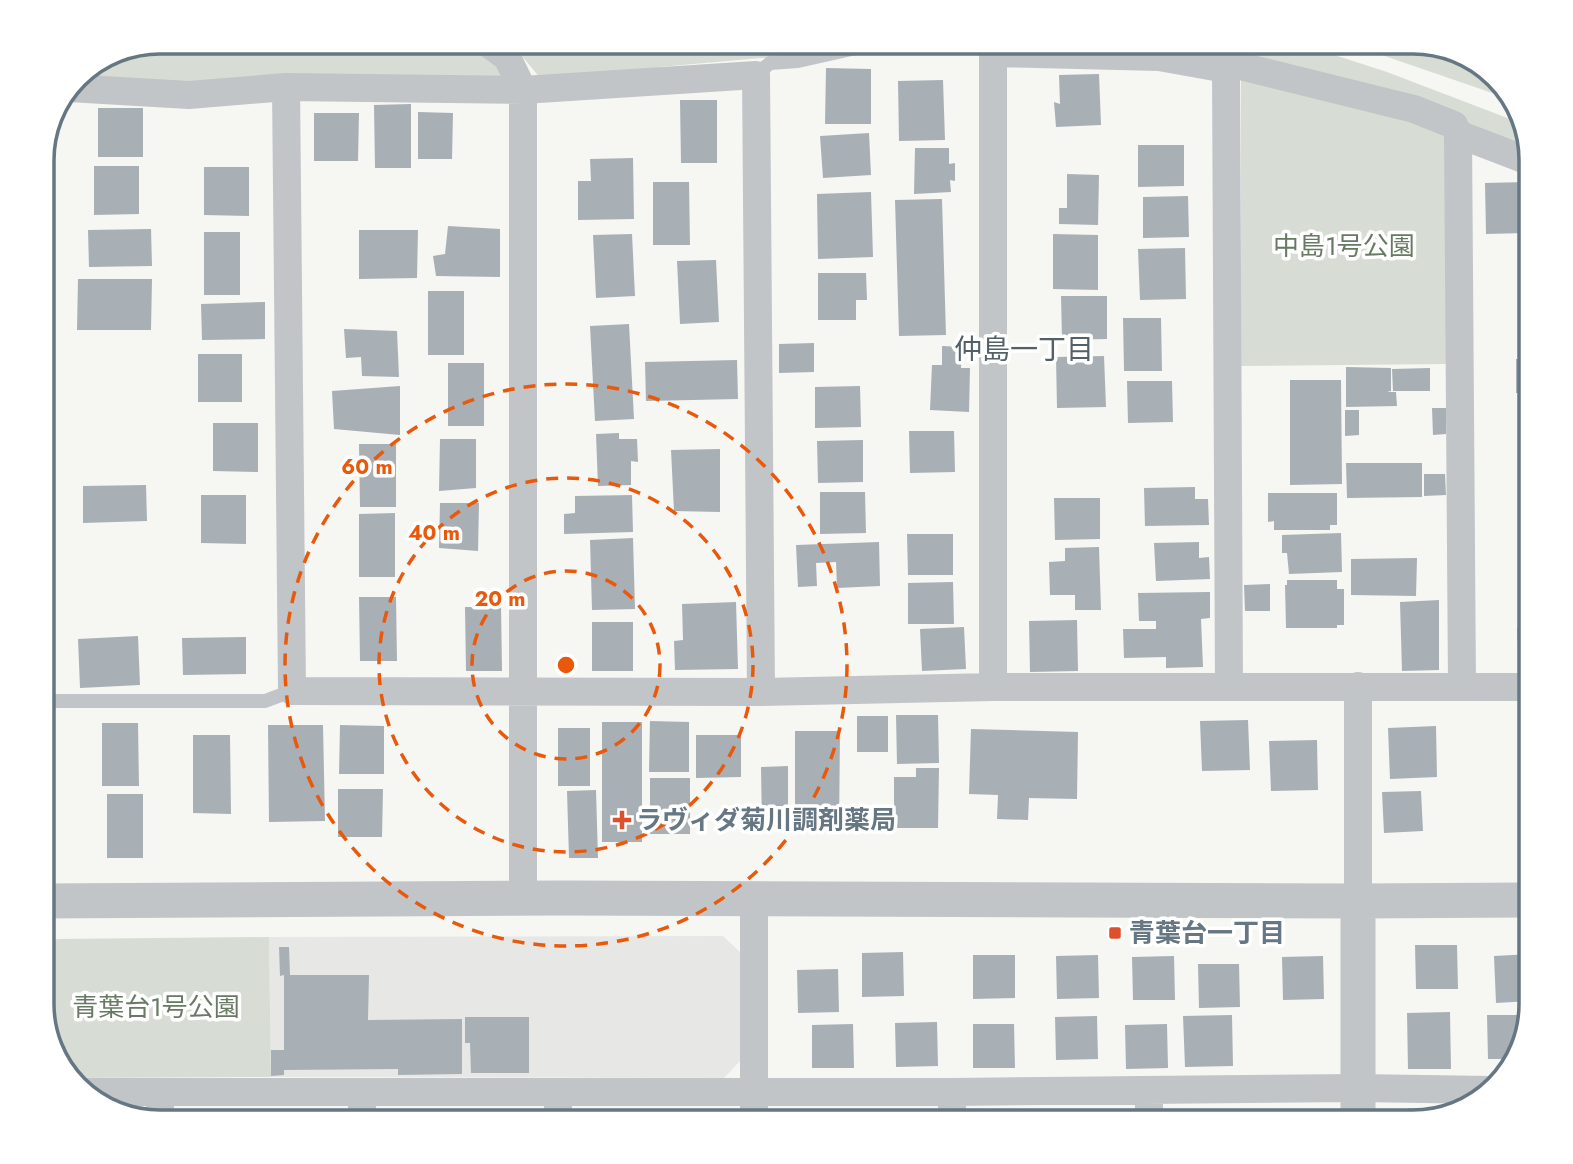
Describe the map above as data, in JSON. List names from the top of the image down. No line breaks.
{"districts":["仲島一丁目"],"parks":["中島1号公園","青葉台1号公園"],"places":{"health":["ラヴィダ菊川調剤薬局"],"transit":["青葉台一丁目"]},"rings":["60 m","40 m","20 m"]}
